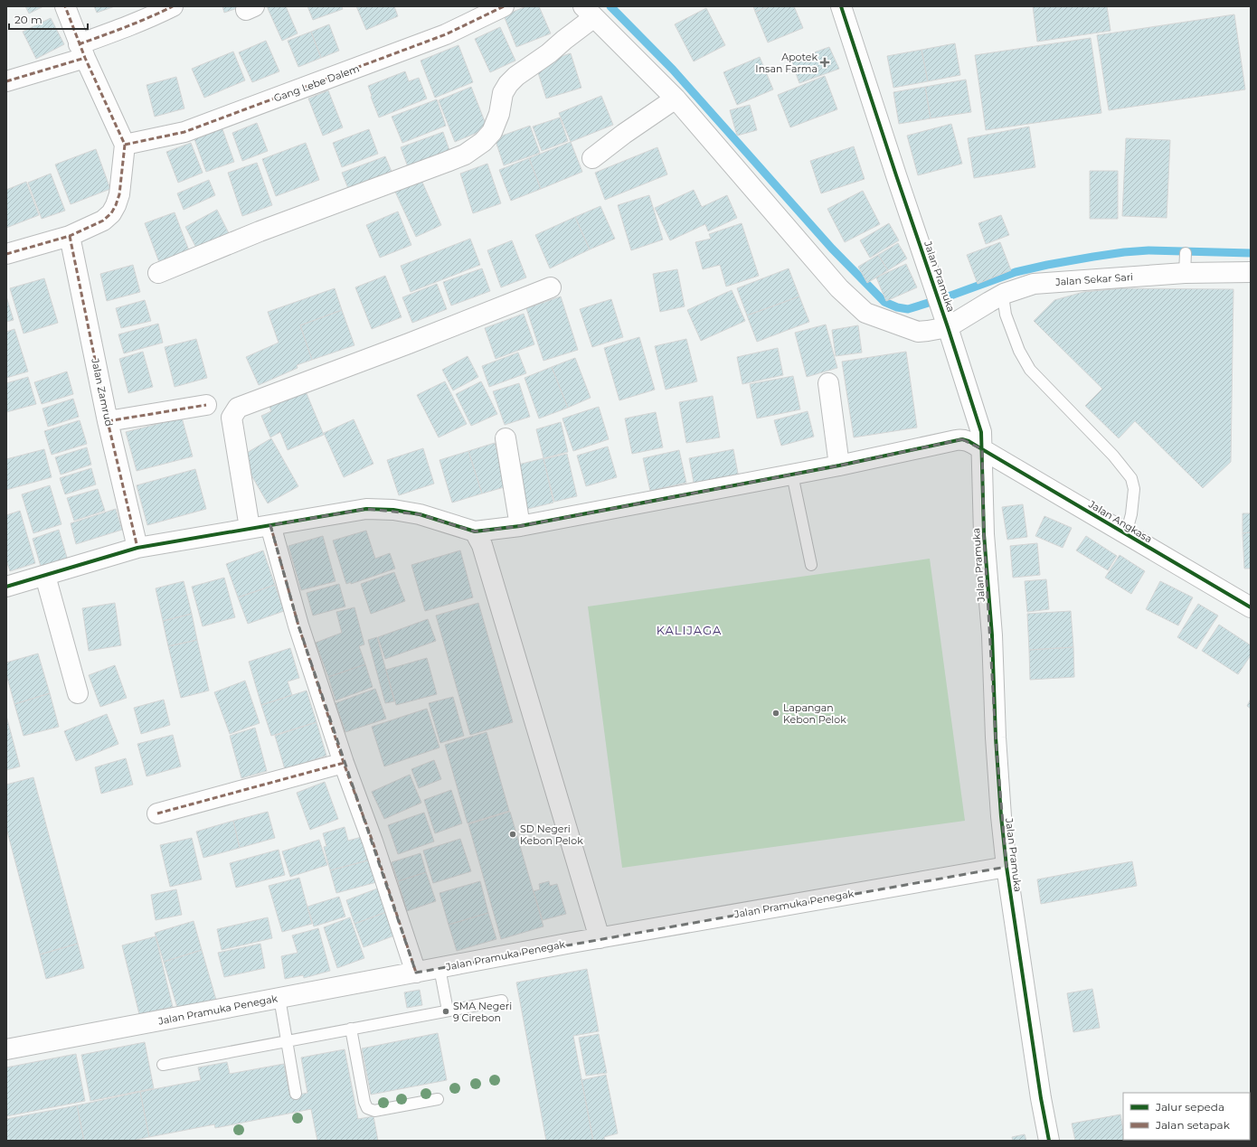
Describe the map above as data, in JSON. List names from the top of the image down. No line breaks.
{"streets":{"street":["Gang Lebe Dalem","Jalan Pramuka","Jalan Sekar Sari","Jalan Zamrud","Jalan Angkasa","Jalan Pramuka Penegak"]},"crossings":[["Jalan Pramuka","Jalan Sekar Sari"],["Jalan Pramuka","Jalan Angkasa"],["Jalan Pramuka","Jalan Pramuka Penegak"]],"districts":["KALIJAGA"],"places":{"health":["Apotek Insan Farma"],"other":["Lapangan Kebon Pelok","SD Negeri Kebon Pelok","SMA Negeri 9 Cirebon"]},"legend":["Jalur sepeda","Jalan setapak"],"scale_bar":"20 m"}
